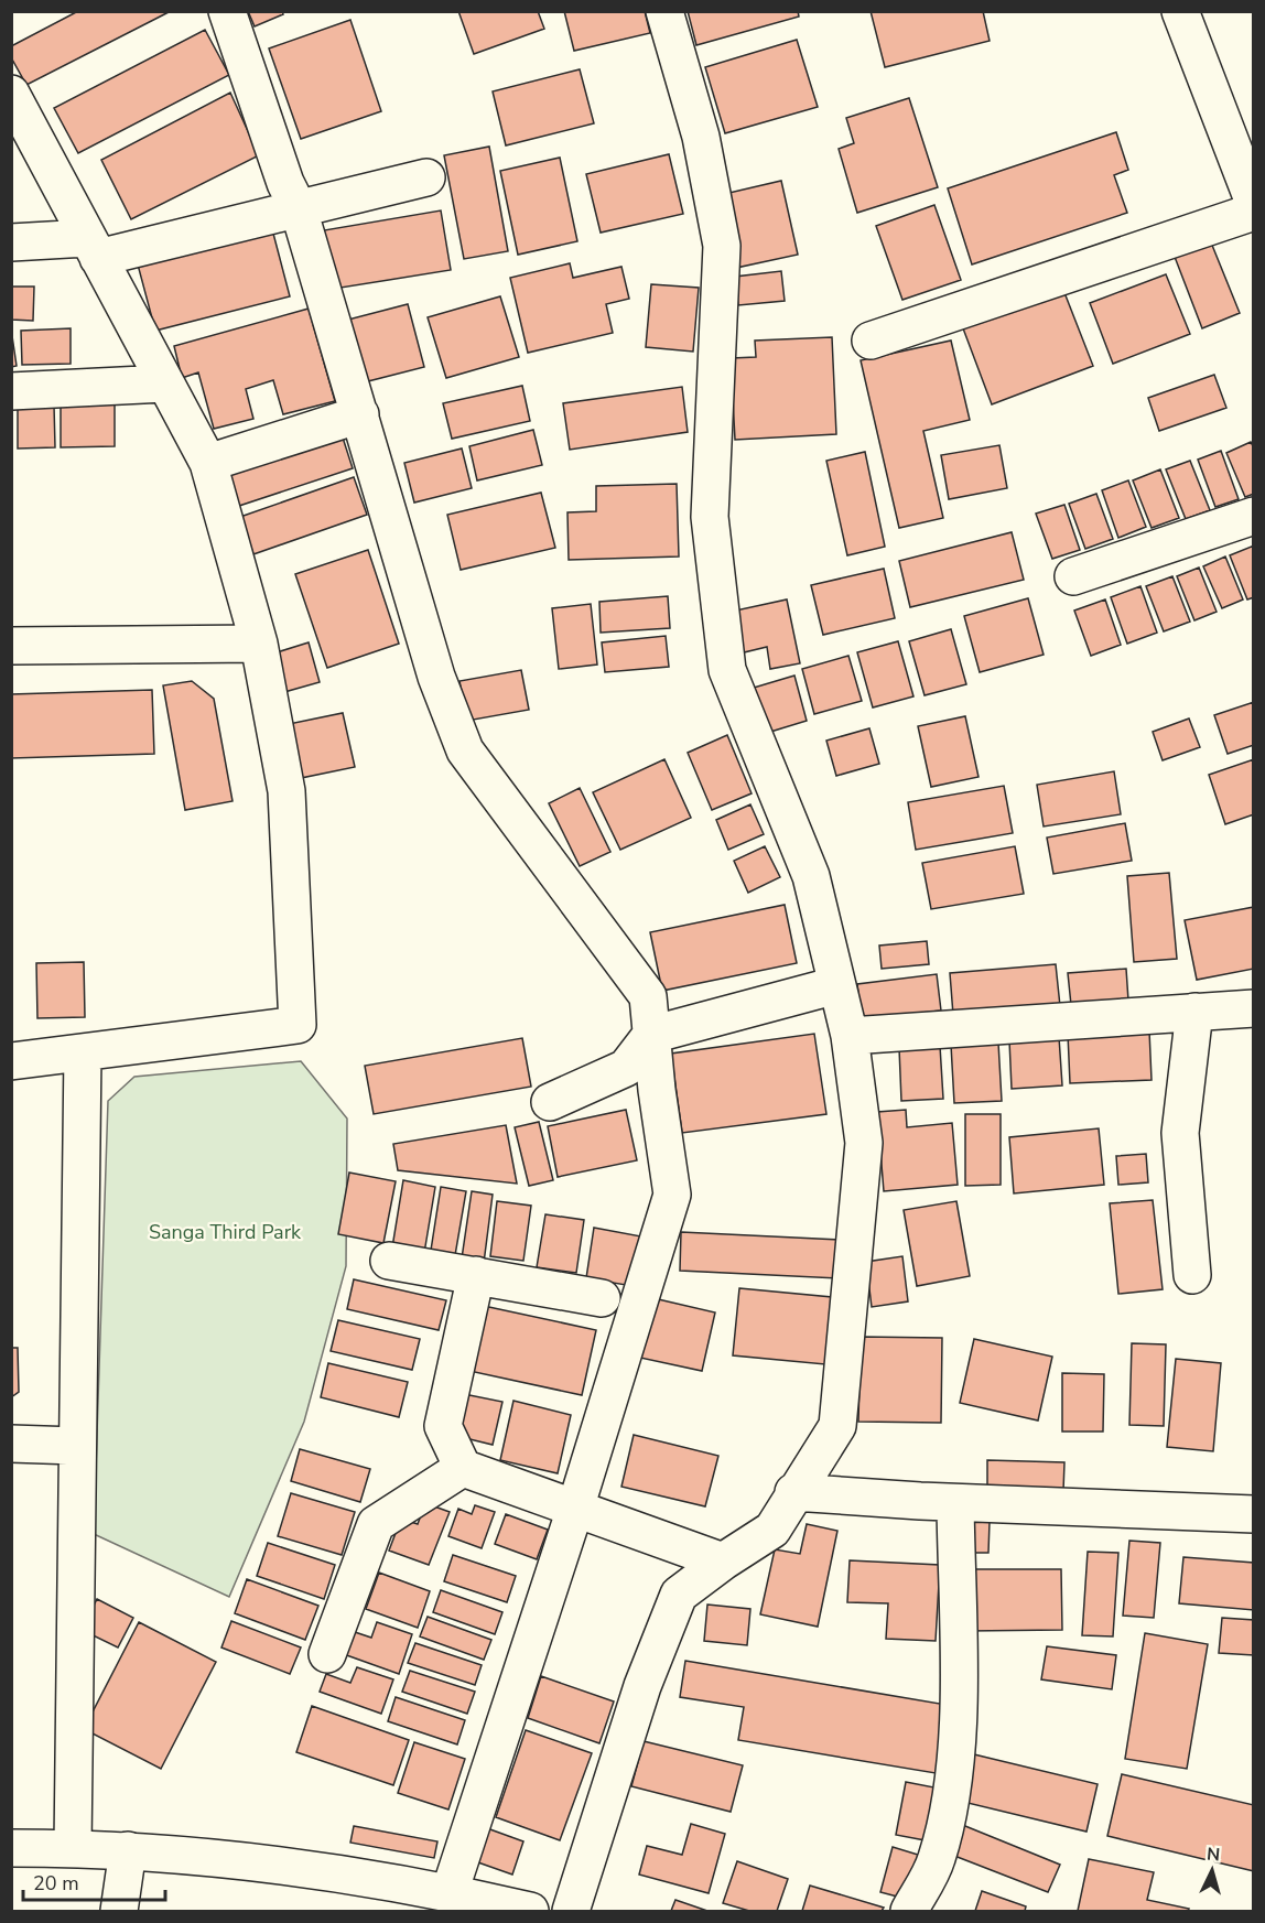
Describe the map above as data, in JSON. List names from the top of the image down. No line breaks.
{"parks":["Sanga Third Park"],"scale_bar":"20 m","north":"top"}
